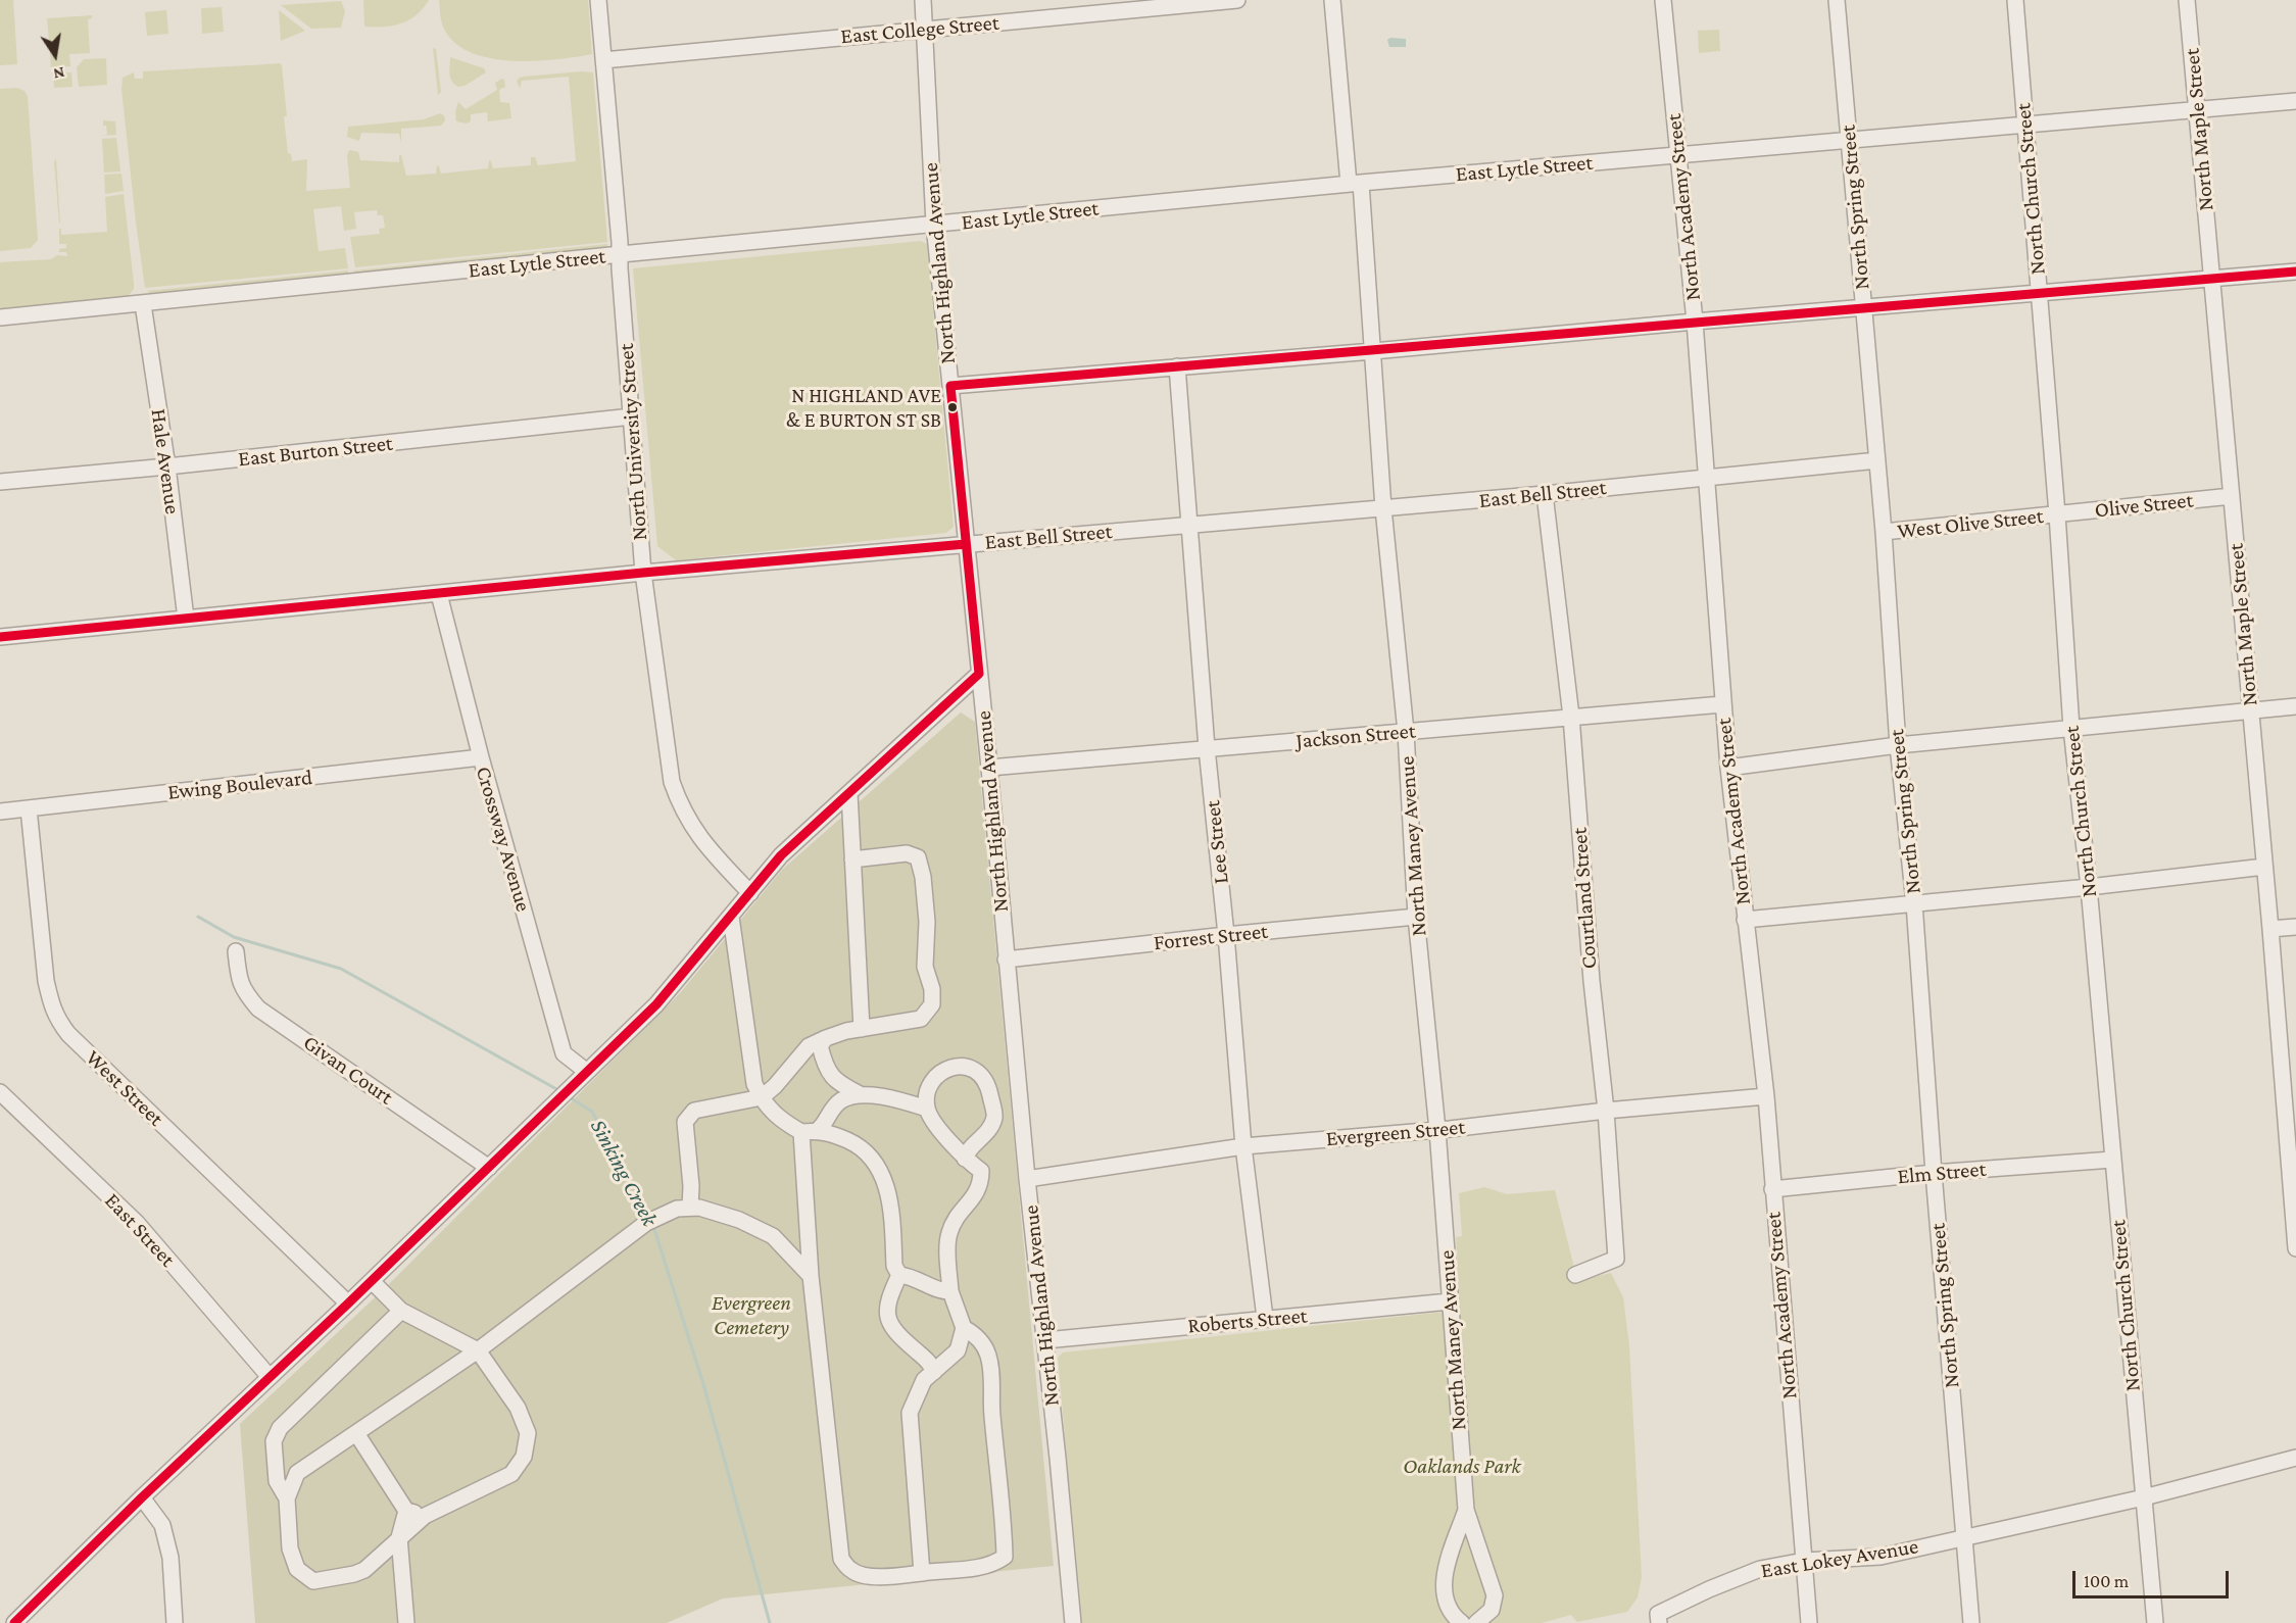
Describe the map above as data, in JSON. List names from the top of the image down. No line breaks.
{"streets":{"street":["East College Street","North Maple Street","East Lytle Street","North Church Street","North Academy Street","North Spring Street","North Highland Avenue","North University Street","East Burton Street","Hale Avenue","East Bell Street","Olive Street","West Olive Street","Jackson Street","Ewing Boulevard","Crossway Avenue","Lee Street","North Maney Avenue","Courtland Street","Forrest Street","Givan Court","West Street","Evergreen Street","Elm Street","East Street","Roberts Street","East Lokey Avenue"]},"crossings":[["East College Street","North Highland Avenue"],["East College Street","North University Street"],["North Maple Street","East Lytle Street"],["North Maple Street","Olive Street"],["East Lytle Street","North Church Street"],["East Lytle Street","North Academy Street"],["East Lytle Street","North Spring Street"],["East Lytle Street","North Highland Avenue"],["East Lytle Street","North University Street"],["East Lytle Street","Hale Avenue"],["East Lytle Street","North Maney Avenue"],["North Church Street","Olive Street"],["North Church Street","West Olive Street"],["North Church Street","Elm Street"],["North Church Street","East Lokey Avenue"],["North Academy Street","East Bell Street"],["North Academy Street","Jackson Street"],["North Academy Street","Evergreen Street"],["North Academy Street","Elm Street"],["North Academy Street","East Lokey Avenue"],["North Spring Street","East Bell Street"],["North Spring Street","West Olive Street"],["North Spring Street","Elm Street"],["North Spring Street","East Lokey Avenue"],["North Highland Avenue","East Bell Street"],["North Highland Avenue","Jackson Street"],["North Highland Avenue","Forrest Street"],["North Highland Avenue","Evergreen Street"],["North Highland Avenue","Roberts Street"],["North University Street","East Burton Street"],["North University Street","East Bell Street"],["East Burton Street","Hale Avenue"],["Hale Avenue","East Bell Street"],["East Bell Street","Crossway Avenue"],["East Bell Street","Lee Street"],["East Bell Street","North Maney Avenue"],["East Bell Street","Courtland Street"],["Olive Street","West Olive Street"],["Jackson Street","Lee Street"],["Jackson Street","North Maney Avenue"],["Jackson Street","Courtland Street"],["Ewing Boulevard","Crossway Avenue"],["Ewing Boulevard","West Street"],["Lee Street","Forrest Street"],["Lee Street","Evergreen Street"],["Lee Street","Roberts Street"],["North Maney Avenue","Forrest Street"],["North Maney Avenue","Evergreen Street"],["North Maney Avenue","Roberts Street"],["Courtland Street","Evergreen Street"]],"water":["Sinking Creek"],"parks":["Evergreen Cemetery","Oaklands Park"],"places":["N HIGHLAND AVE & E BURTON ST SB"],"scale_bar":"100 m","north":"bottom"}
